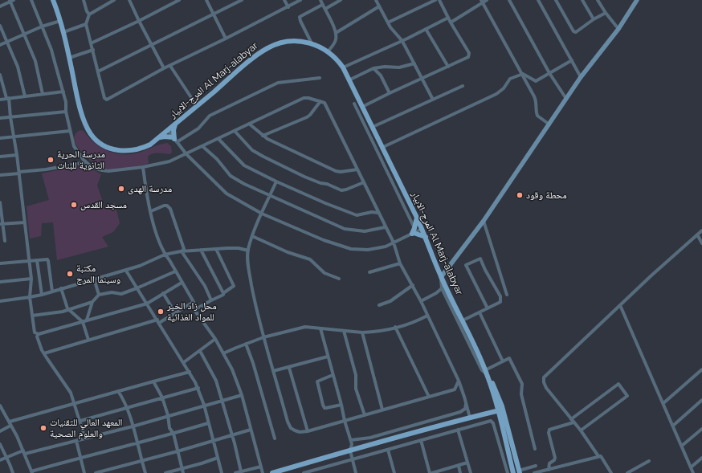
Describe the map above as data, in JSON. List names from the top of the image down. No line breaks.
{"streets":{"main road":["المرج-الابيار Al Marj-alabyar"]},"places":["مدرسة الحرية الثانوية للبنات","مدرسة الهدى","محطة وقود","مسجد القدس","مكتبة وسينما المرج","محل زاد الخير للمواد الغذائية","المعهد العالي للتقنيات والعلوم الصحية"]}
